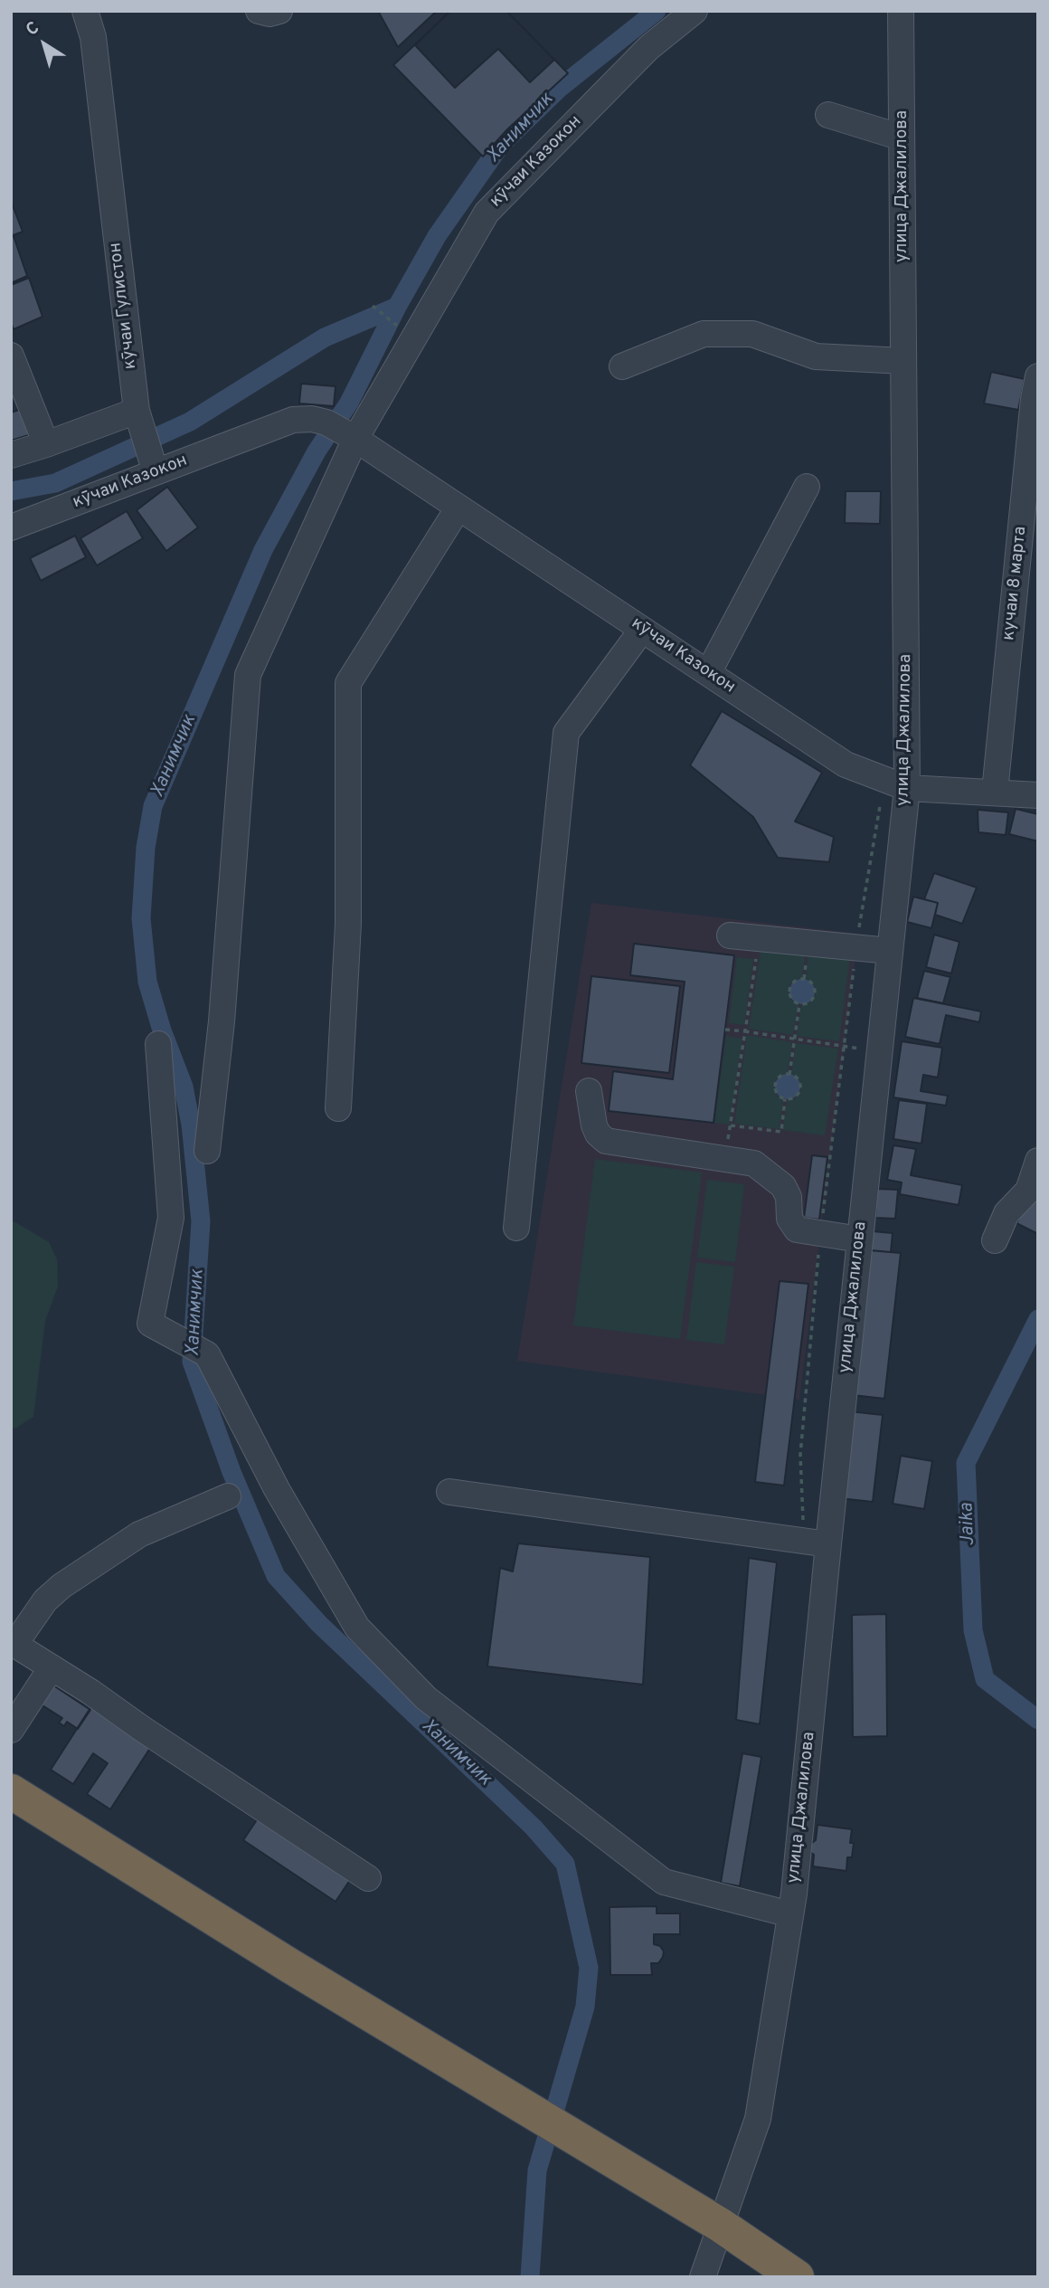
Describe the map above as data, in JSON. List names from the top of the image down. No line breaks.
{"streets":{"street":["кӯчаи Казокон","улица Джалилова","кӯчаи Гулистон","кучаи 8 марта"]},"crossings":[["кӯчаи Казокон","улица Джалилова"],["кӯчаи Казокон","кӯчаи Гулистон"],["кӯчаи Казокон","кучаи 8 марта"]],"water":["Ханимчик","Jaika"],"north":"top left"}
